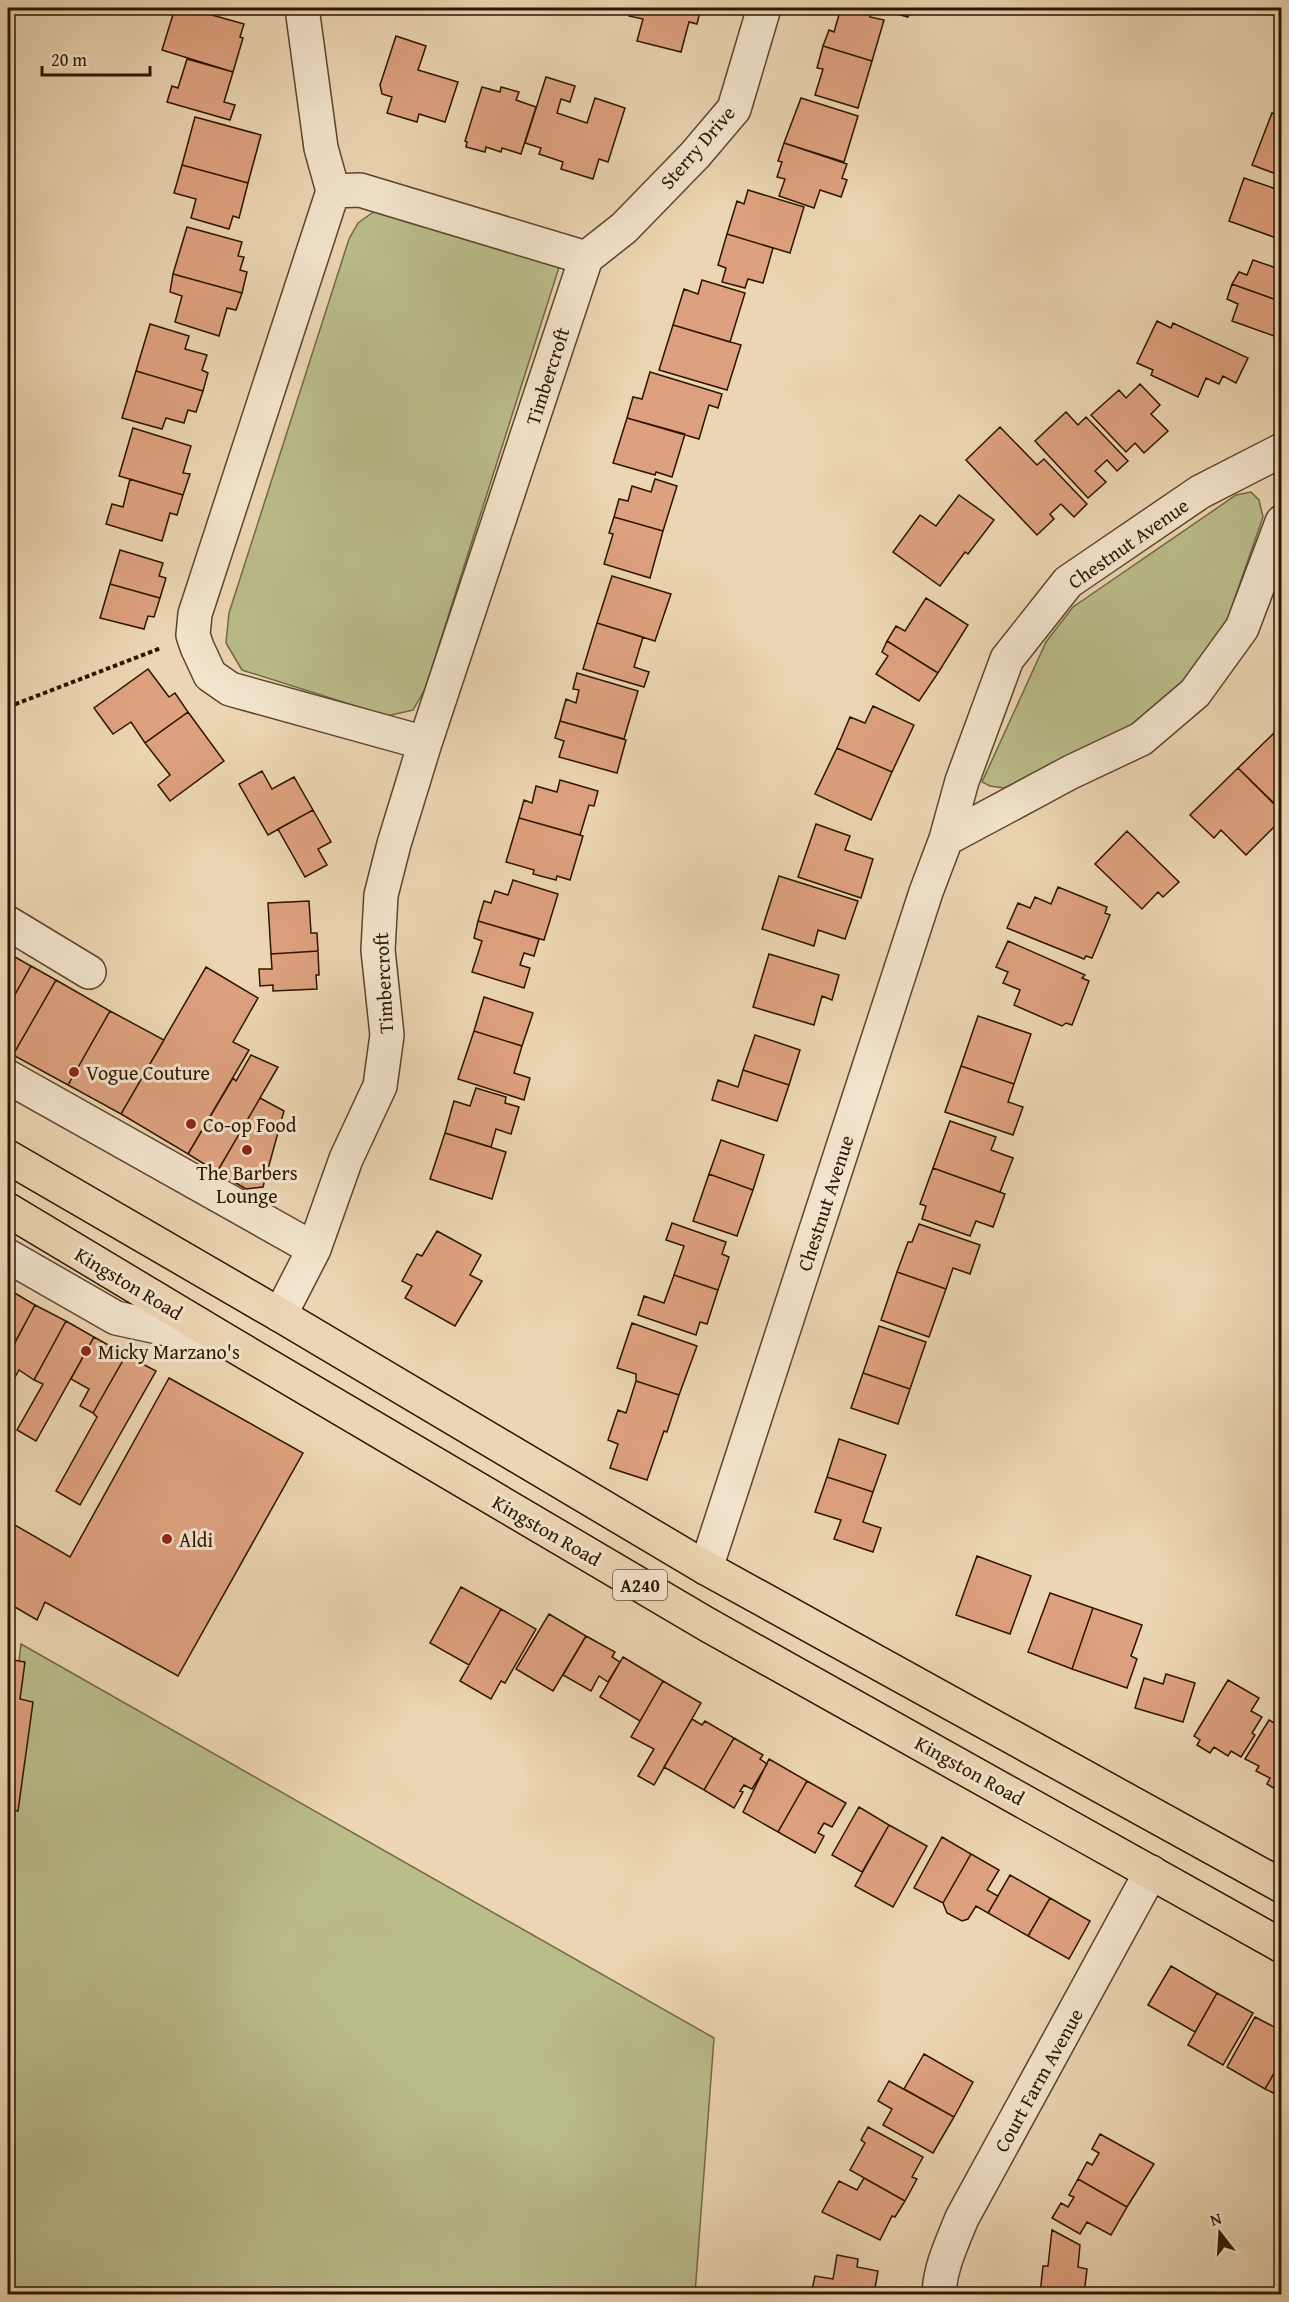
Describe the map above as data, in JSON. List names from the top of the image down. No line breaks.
{"streets":{"highway":["Kingston Road","A240"],"street":["Sterry Drive","Timbercroft","Chestnut Avenue","Court Farm Avenue"]},"crossings":[["Sterry Drive","Timbercroft"],["Timbercroft","A240"],["Chestnut Avenue","A240"],["Kingston Road","Court Farm Avenue"]],"places":["Vogue Couture","Co-op Food","The Barbers Lounge","Micky Marzano's","Aldi"],"scale_bar":"20 m","north":"top"}
